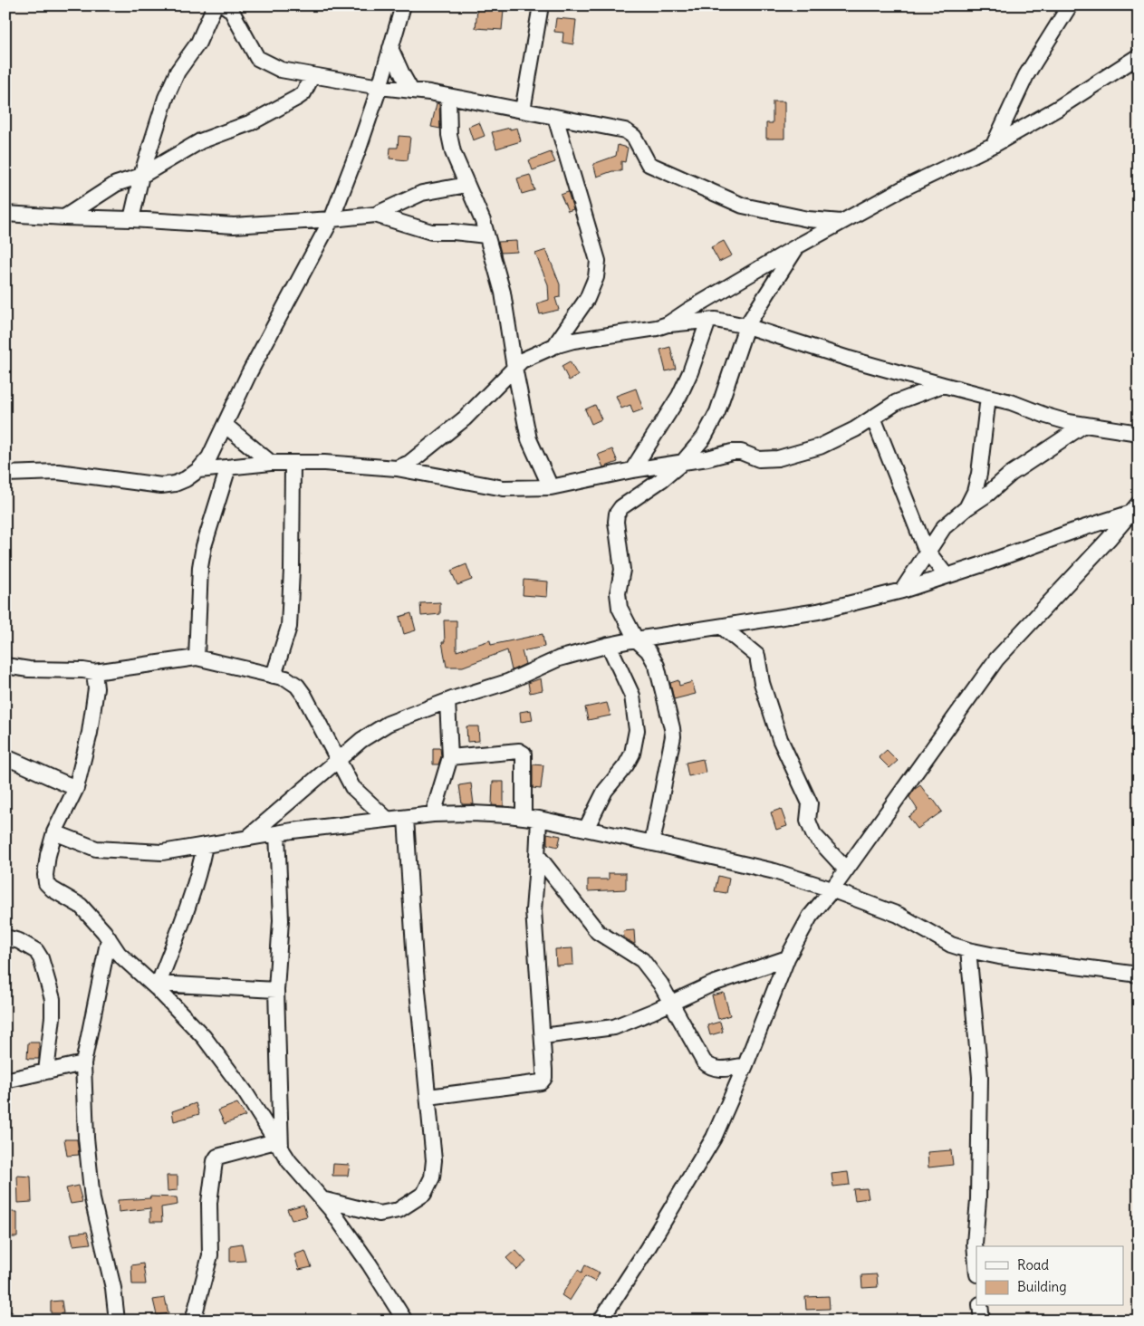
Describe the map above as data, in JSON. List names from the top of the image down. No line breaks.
{"legend":["Road","Building"]}
